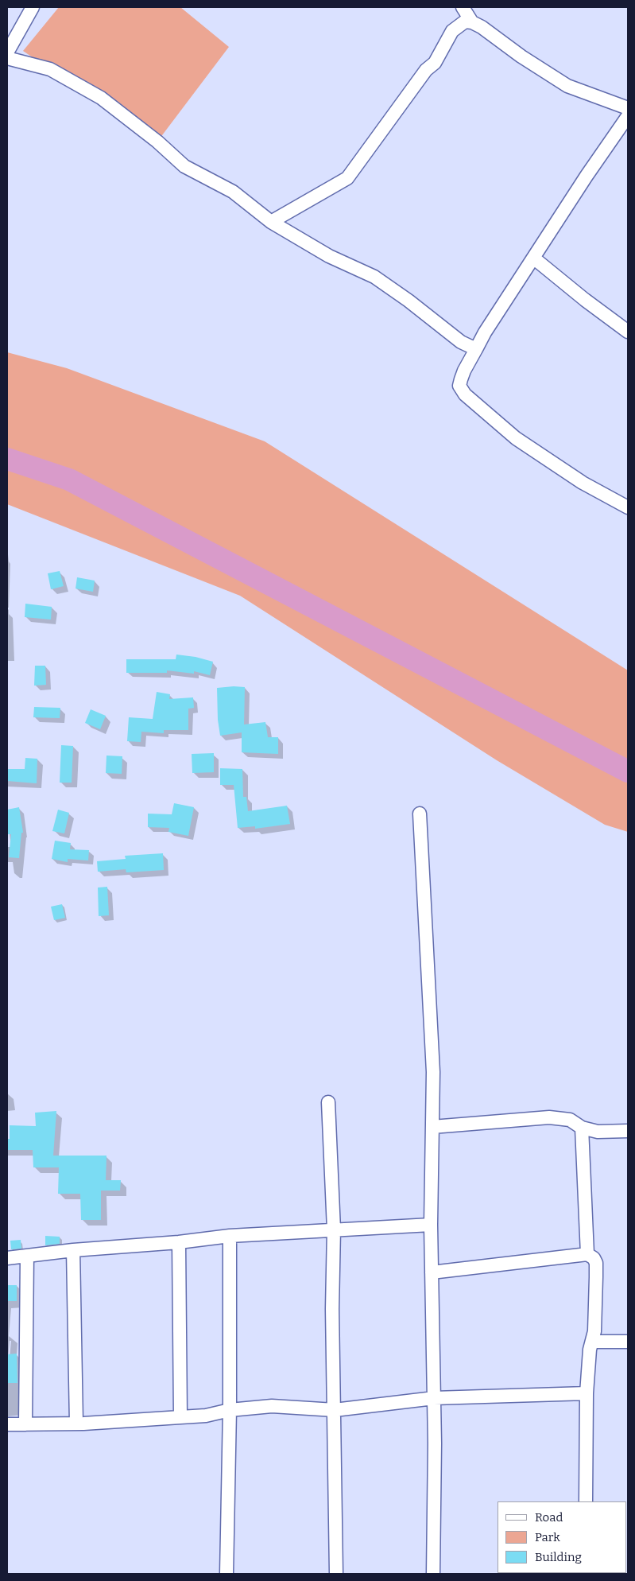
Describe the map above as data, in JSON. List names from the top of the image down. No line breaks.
{"legend":["Road","Park","Building"]}
